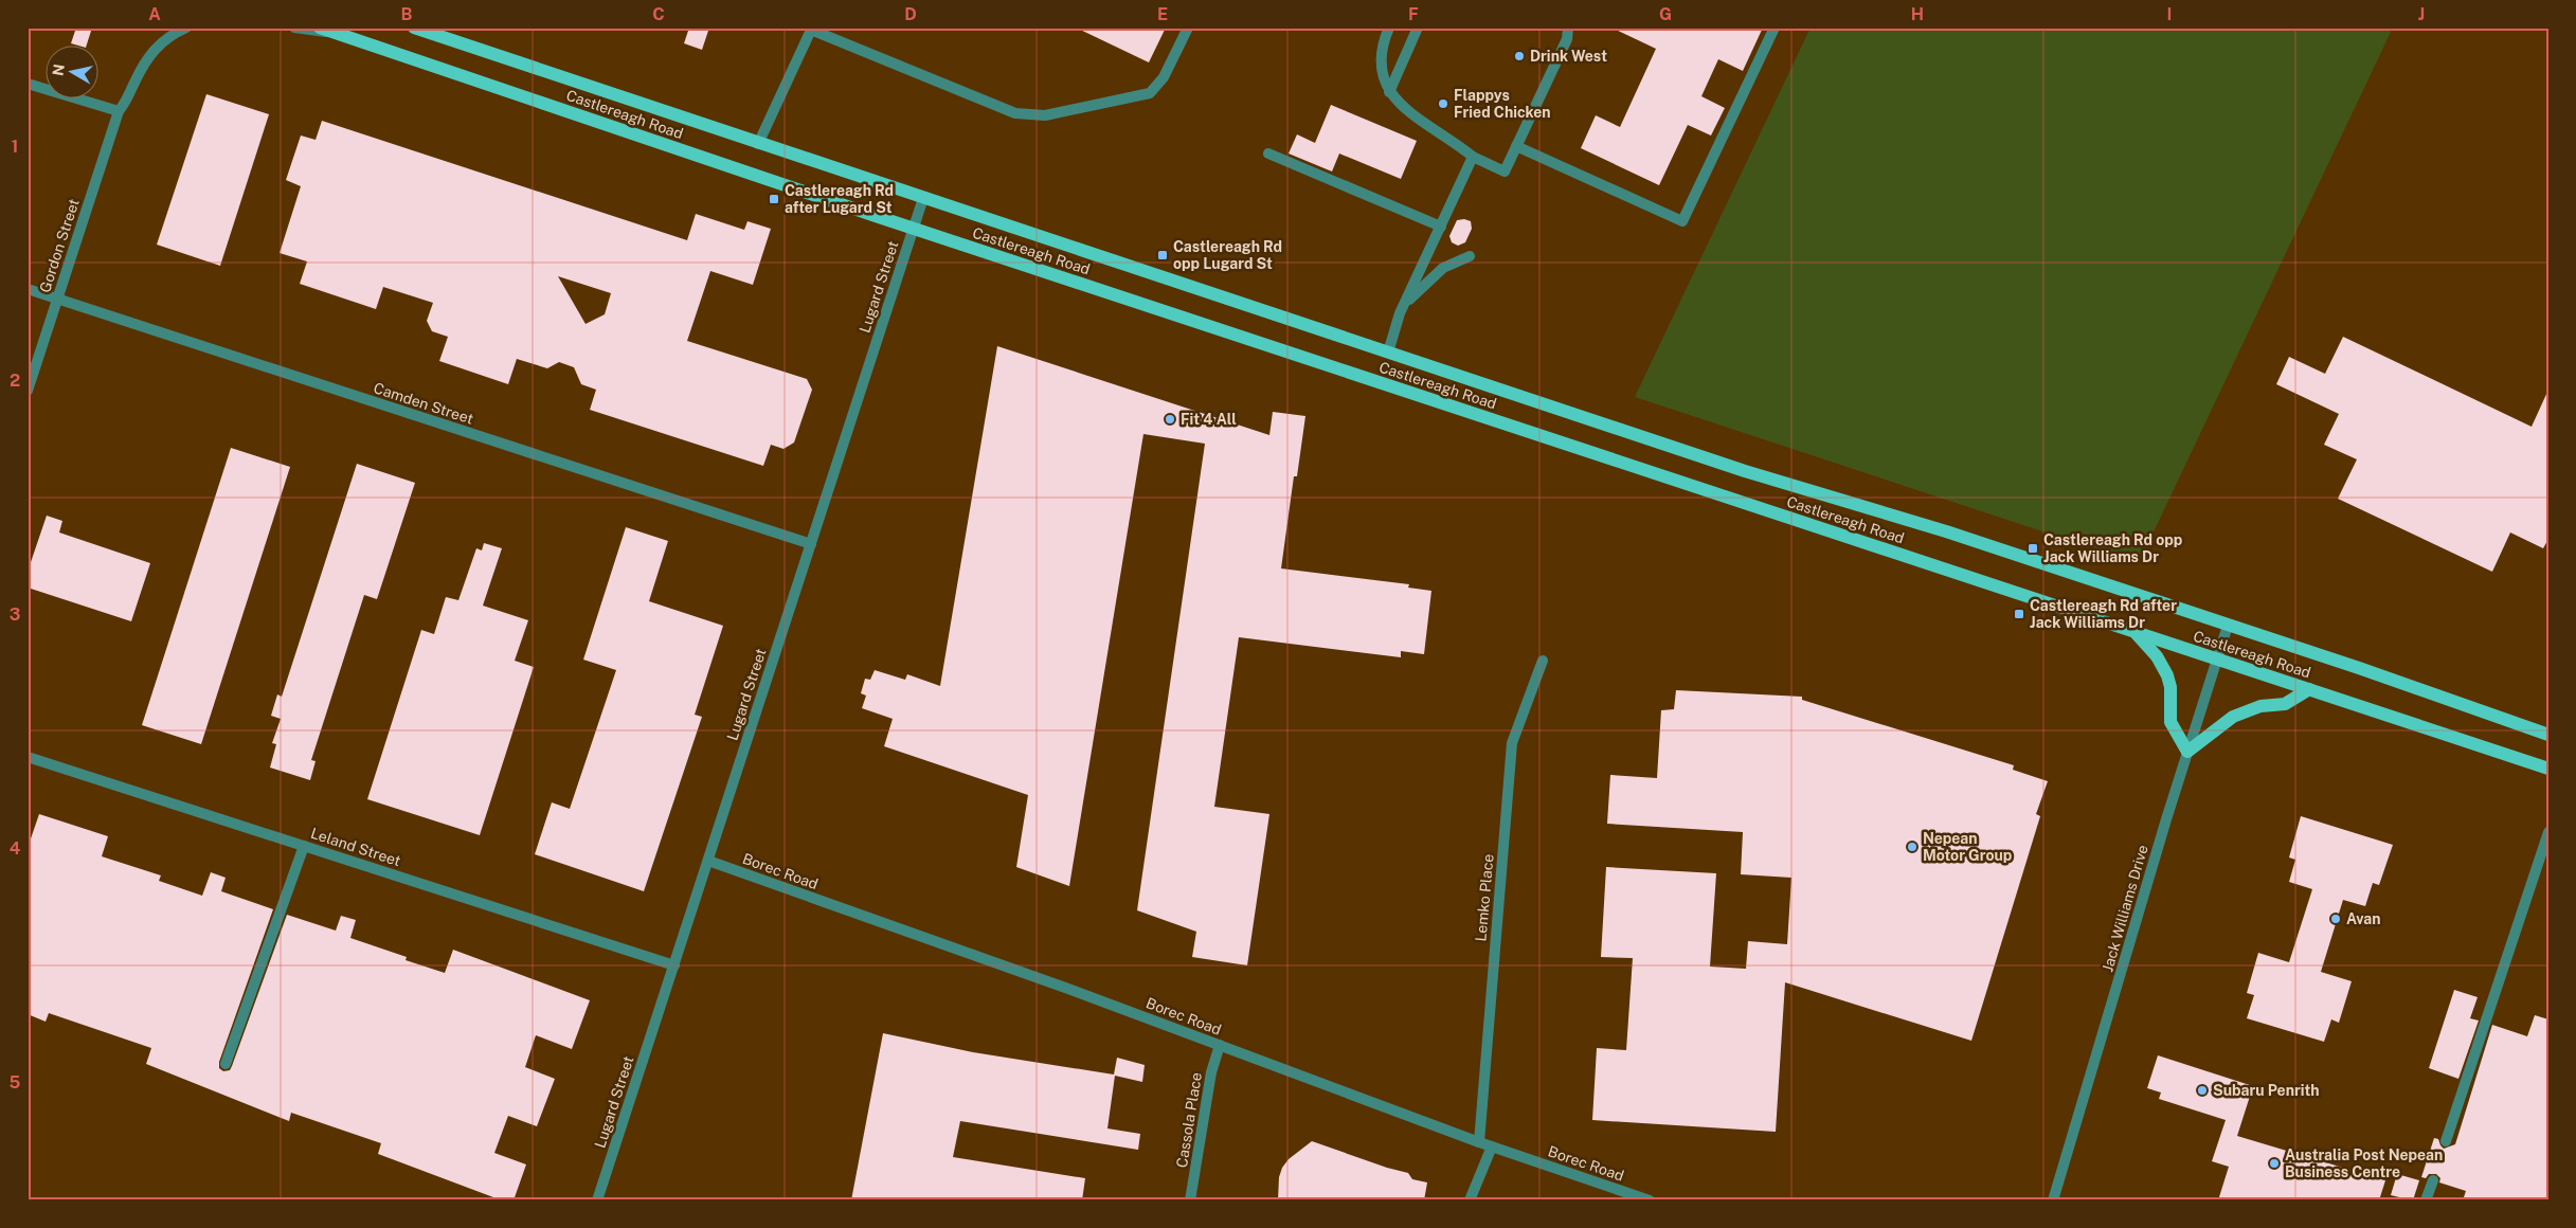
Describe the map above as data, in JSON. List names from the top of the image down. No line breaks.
{"streets":{"main road":["Castlereagh Road"],"street":["Gordon Street","Lugard Street","Camden Street","Leland Street","Borec Road","Lemko Place","Jack Williams Drive","Cassola Place"]},"crossings":[["Castlereagh Road","Lugard Street"],["Castlereagh Road","Jack Williams Drive"],["Gordon Street","Camden Street"],["Lugard Street","Camden Street"],["Lugard Street","Leland Street"],["Lugard Street","Borec Road"],["Borec Road","Lemko Place"],["Borec Road","Cassola Place"]],"places":{"other":["Drink West","Flappys Fried Chicken","Fit 4 All","Nepean Motor Group","Avan","Subaru Penrith","Australia Post Nepean Business Centre"],"transit":["Castlereagh Rd after Lugard St","Castlereagh Rd opp Lugard St","Castlereagh Rd opp Jack Williams Dr","Castlereagh Rd after Jack Williams Dr"]},"north":"left","grid":{"columns":["A","B","C","D","E","F","G","H","I","J"],"rows":["1","2","3","4","5"]}}
